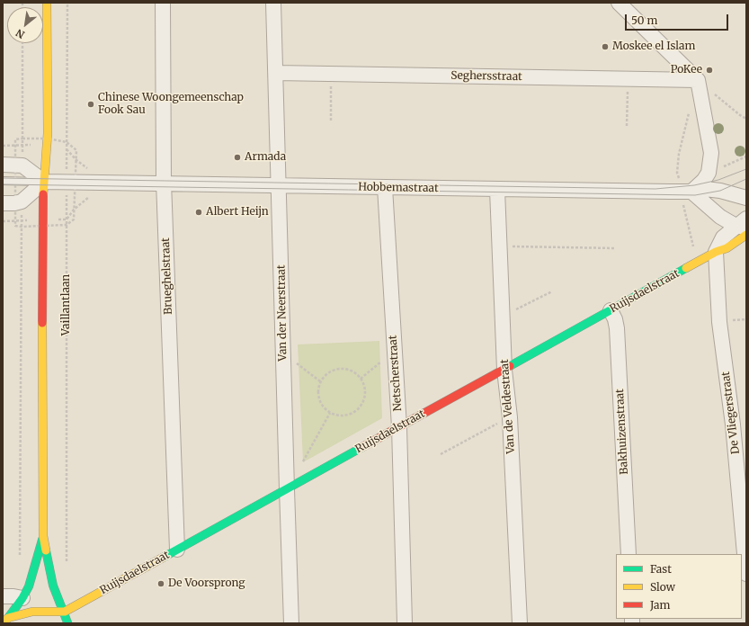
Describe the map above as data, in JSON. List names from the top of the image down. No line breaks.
{"streets":{"main road":["Ruijsdaelstraat"],"street":["Seghersstraat","Hobbemastraat","Brueghelstraat","Van der Neerstraat","Netscherstraat","Van de Veldestraat","De Vliegerstraat","Bakhuizenstraat"],"path":["Vaillantlaan"]},"crossings":[["Seghersstraat","Van der Neerstraat"],["Hobbemastraat","Brueghelstraat"],["Hobbemastraat","Vaillantlaan"],["Hobbemastraat","Van der Neerstraat"],["Hobbemastraat","Netscherstraat"],["Hobbemastraat","Van de Veldestraat"],["Brueghelstraat","Ruijsdaelstraat"],["Ruijsdaelstraat","Van der Neerstraat"],["Ruijsdaelstraat","Netscherstraat"],["Ruijsdaelstraat","Van de Veldestraat"],["Ruijsdaelstraat","De Vliegerstraat"],["Ruijsdaelstraat","Bakhuizenstraat"]],"places":["Moskee el Islam","PoKee","Chinese Woongemeenschap Fook Sau","Armada","Albert Heijn","De Voorsprong"],"legend":["Fast","Slow","Jam"],"scale_bar":"50 m","north":"bottom left"}
